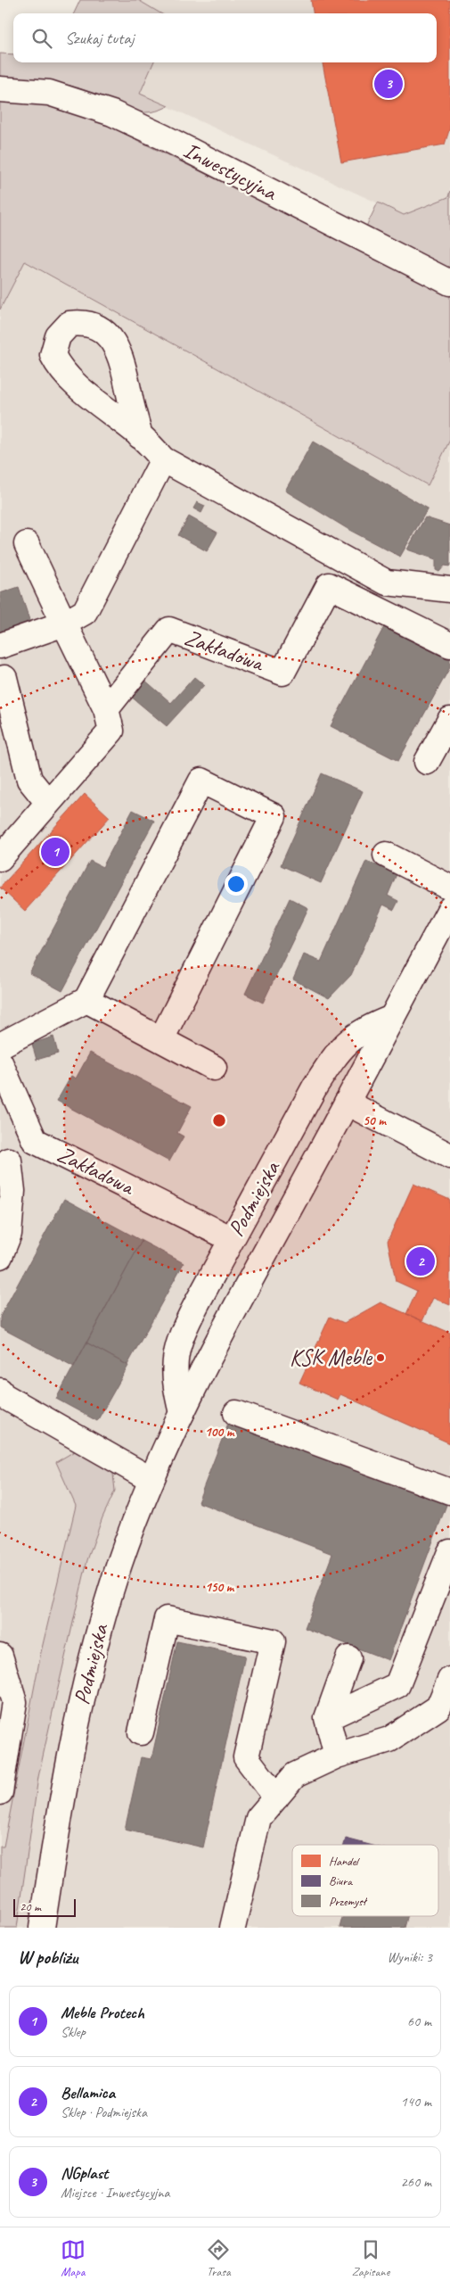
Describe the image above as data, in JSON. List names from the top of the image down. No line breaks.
{"streets":{"main road":["Inwestycyjna","Zakładowa","Podmiejska"]},"crossings":[["Zakładowa","Podmiejska"]],"places":["KSK Meble"],"legend":["Handel","Biura","Przemysł"],"scale_bar":"20 m","page":{"search":"Szukaj tutaj","pins":["3","1","2"],"scale":"20 m","heading":["W pobliżu","Wyniki: 3"],"list":[{"mark":"1","name":"Meble Protech","note":"Sklep","value":"60 m"},{"mark":"2","name":"Bellamica","note":"Sklep · Podmiejska","value":"140 m"},{"mark":"3","name":"NGplast","note":"Miejsce · Inwestycyjna","value":"260 m"}],"nav":["Mapa","Trasa","Zapisane"]},"rings":["50 m","100 m","150 m"]}
